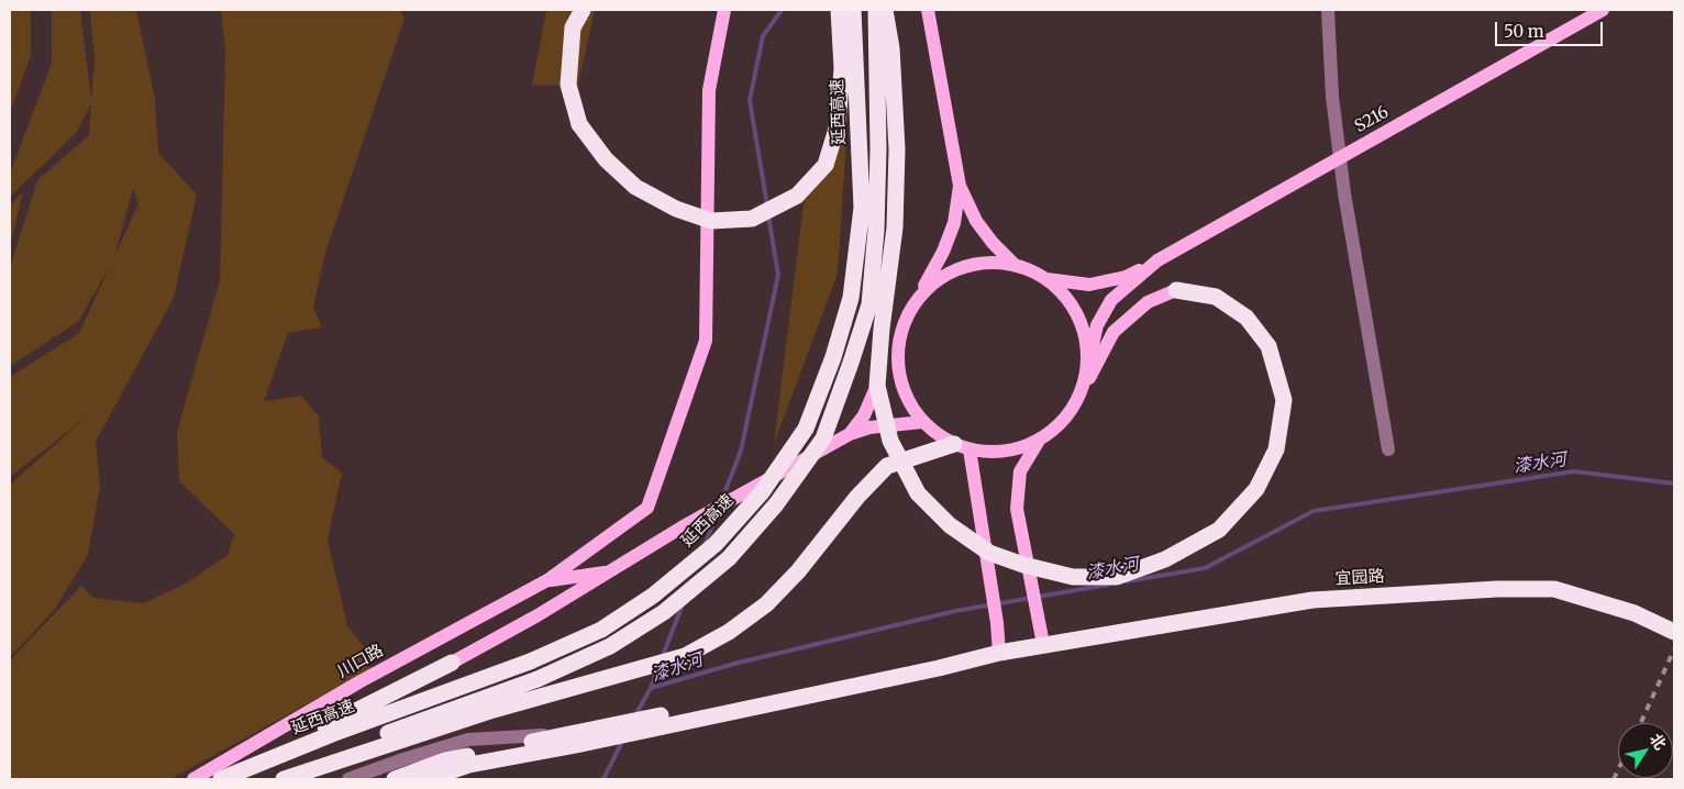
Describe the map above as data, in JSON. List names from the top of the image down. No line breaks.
{"streets":{"highway":["延西高速","宜园路"],"main road":["S216","川口路"]},"water":["漆水河"],"scale_bar":"50 m","north":"top right"}
